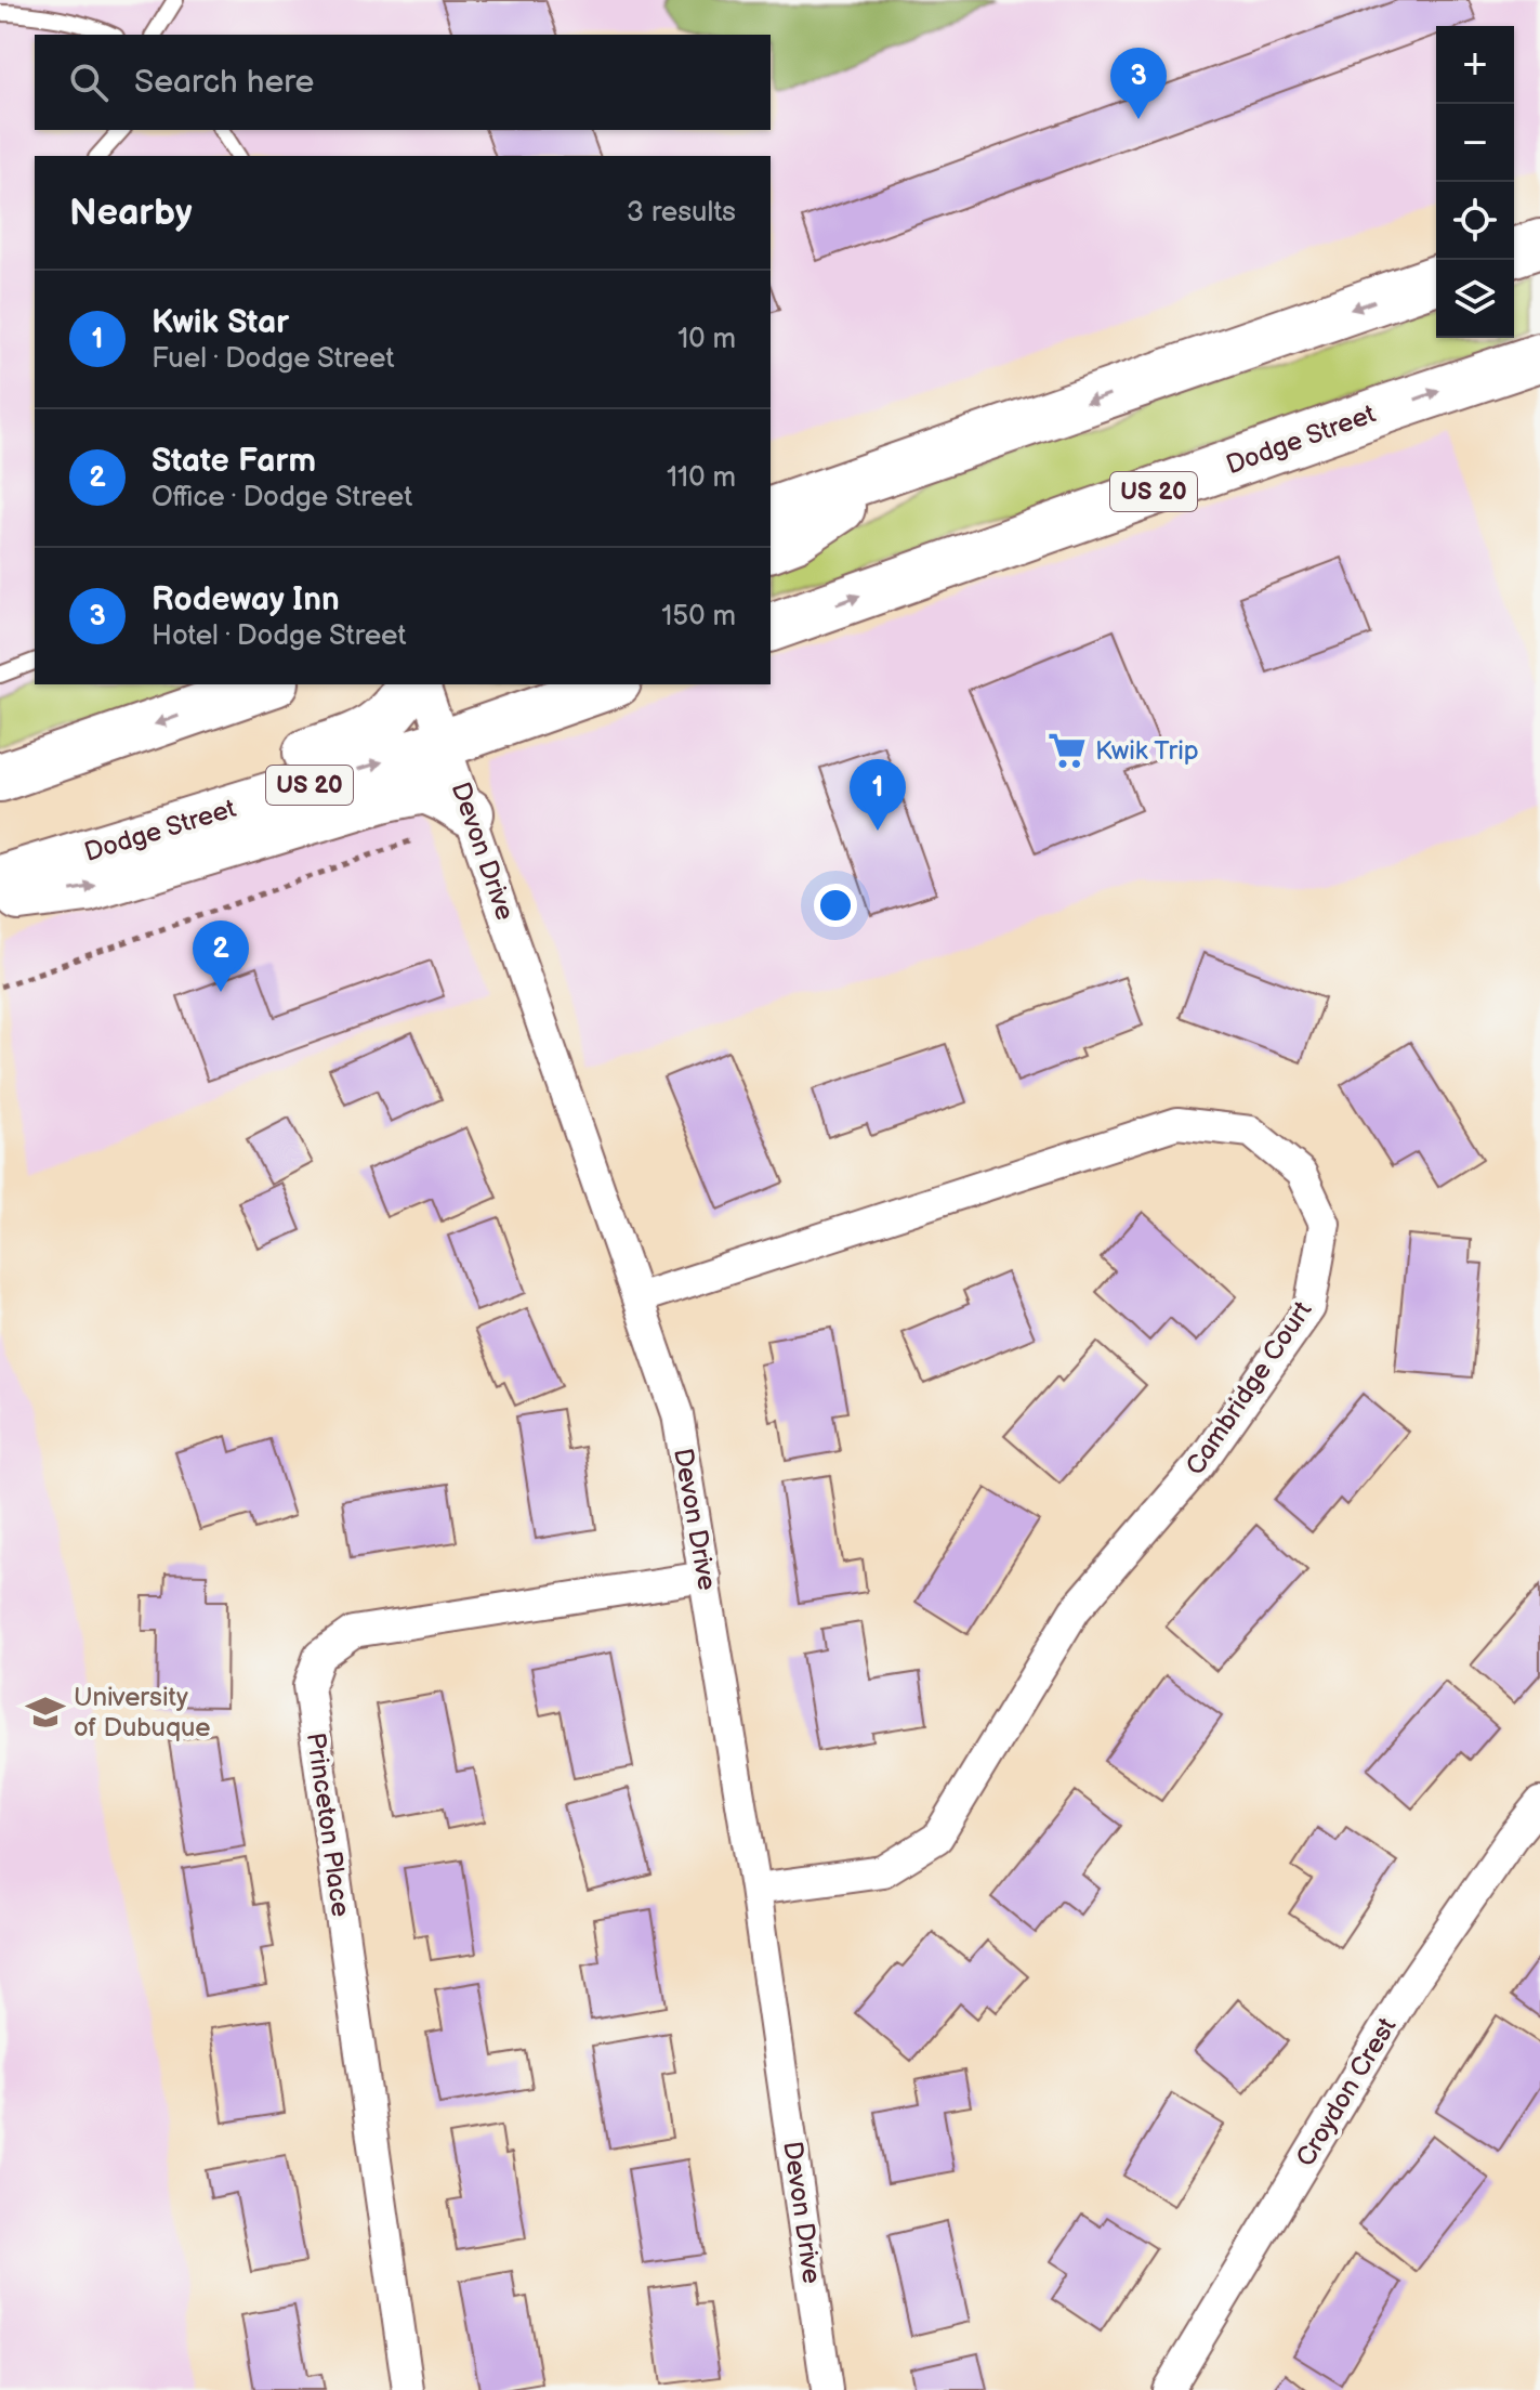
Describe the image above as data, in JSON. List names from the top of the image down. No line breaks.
{"streets":{"highway":["Dodge Street","US 20"],"street":["Devon Drive","Cambridge Court","Princeton Place","Croydon Crest"]},"crossings":[["Dodge Street","Devon Drive"],["Devon Drive","Cambridge Court"],["Devon Drive","Princeton Place"]],"places":{"supermarket":["Kwik Trip"],"school or university":["University of Dubuque"]},"page":{"map_buttons":["+","−"],"search":"Search here","pins":["3","1","2"],"heading":["Nearby","3 results"],"list":[{"mark":"1","name":"Kwik Star","note":"Fuel · Dodge Street","value":"10 m"},{"mark":"2","name":"State Farm","note":"Office · Dodge Street","value":"110 m"},{"mark":"3","name":"Rodeway Inn","note":"Hotel · Dodge Street","value":"150 m"}]}}
